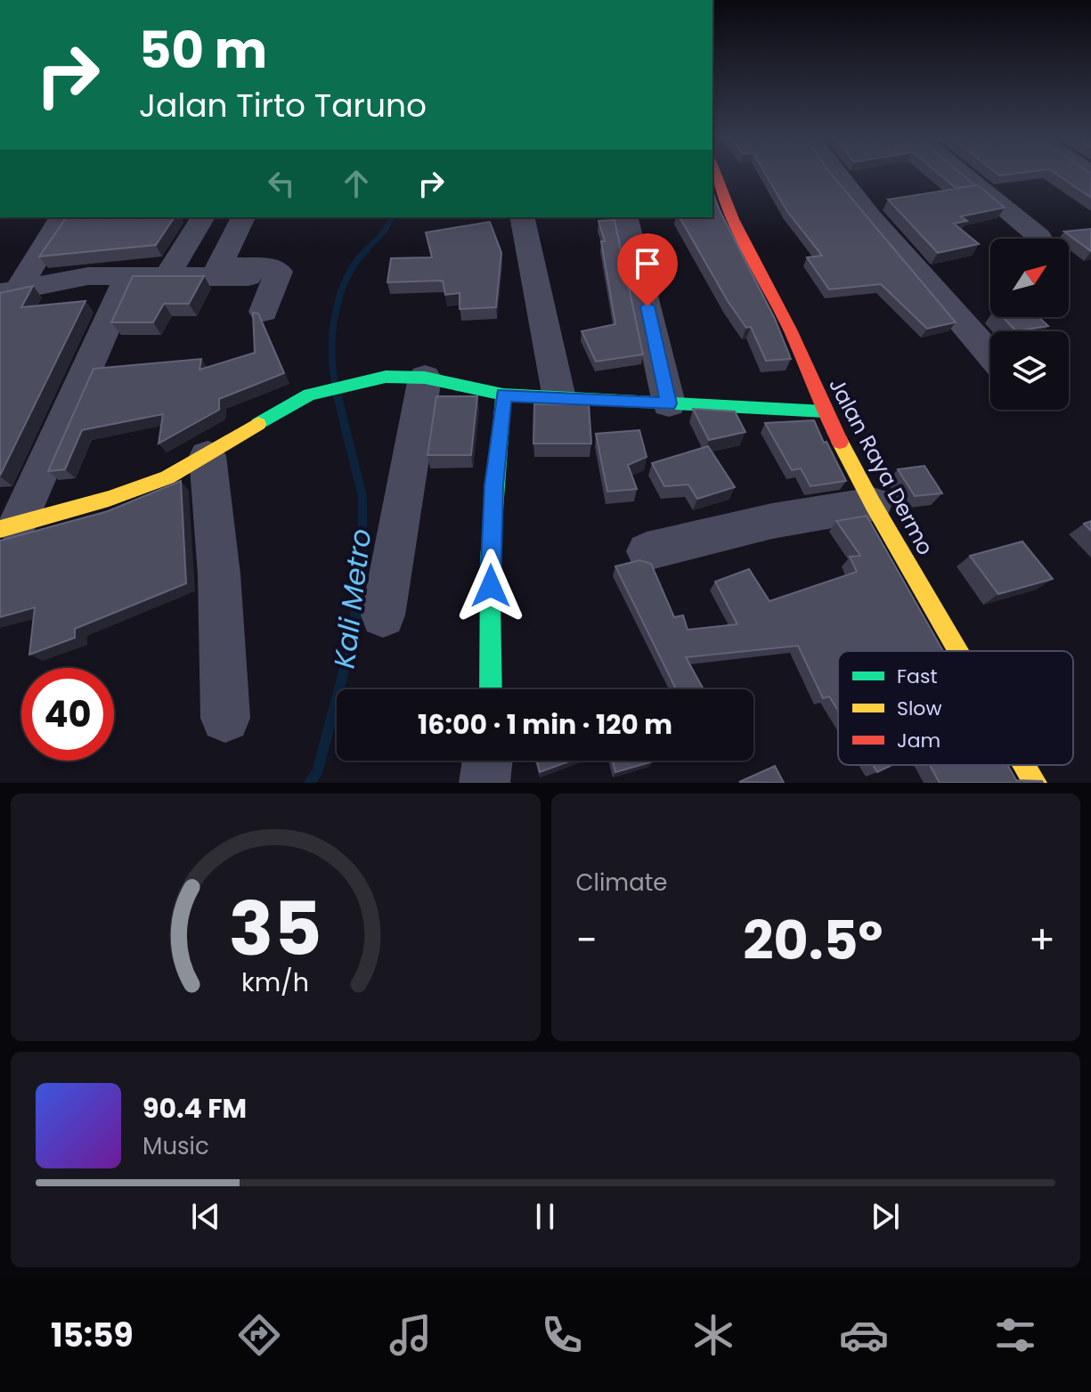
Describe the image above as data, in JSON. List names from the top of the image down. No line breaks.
{"streets":{"street":["Jalan Raya Dermo"]},"water":["Kali Metro"],"legend":["Fast","Slow","Jam"],"north":"top right","page":{"turn":["50 m","Jalan Tirto Taruno"],"limit":"40","trip":"16:00 · 1 min · 120 m","tile":"Climate","heat":["−","20.5°","+"],"song":["90.4 FM","Music"],"tabs":"15:59","gauge":["35","km/h"]}}
